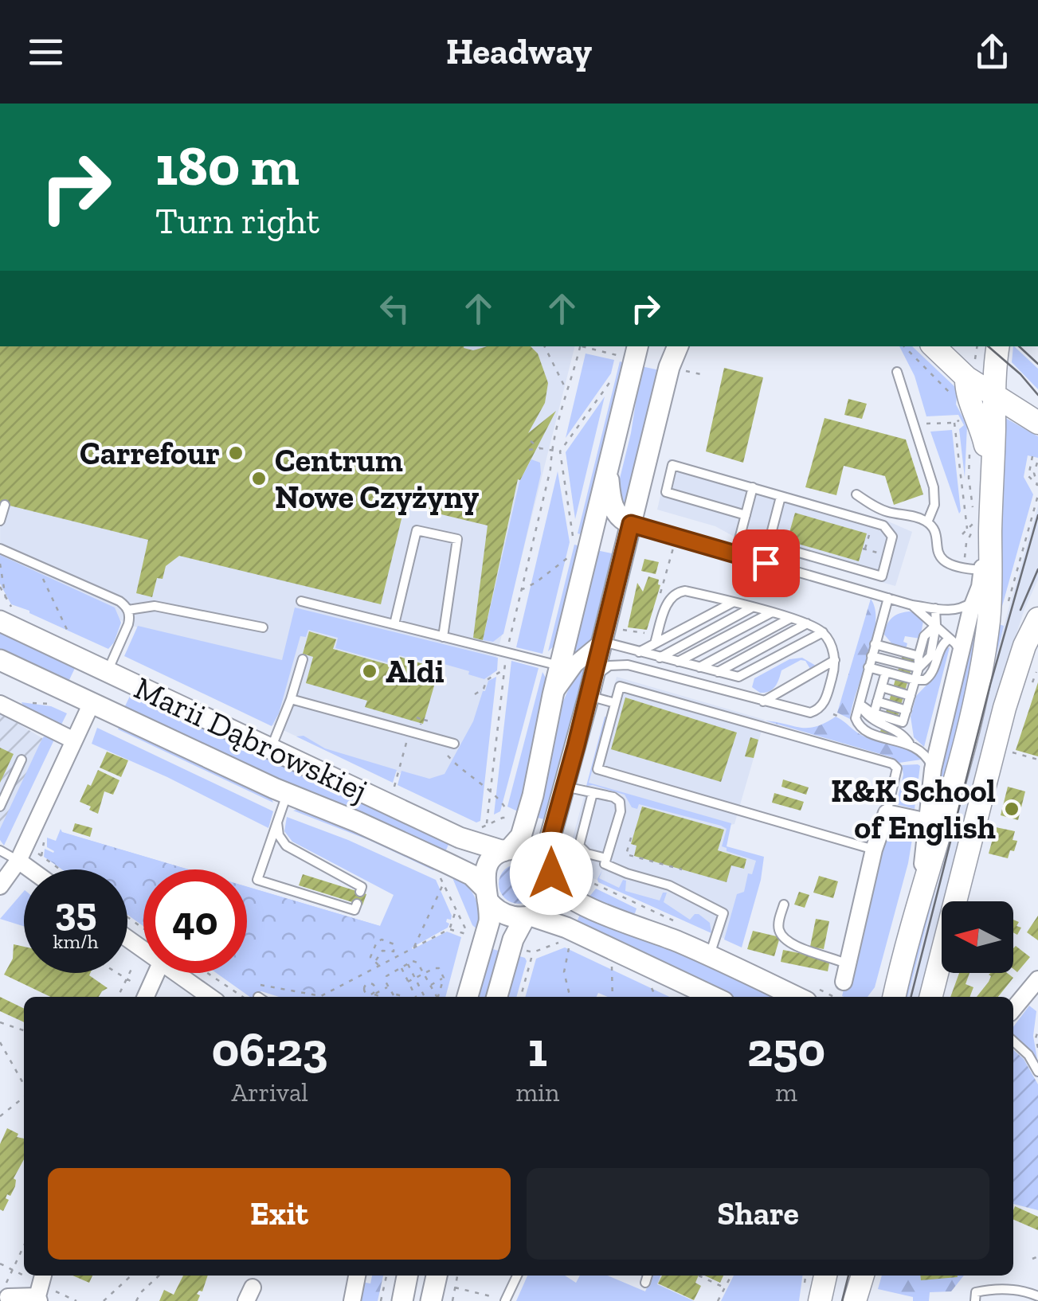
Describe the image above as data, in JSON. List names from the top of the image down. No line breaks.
{"streets":{"street":["Marii Dąbrowskiej"]},"places":["Carrefour","Centrum Nowe Czyżyny","Aldi","K&K School of English"],"north":"left","page":{"header":"Headway","turn":["180 m","Turn right"],"speed":"35 km/h","limit":"40","eta":["06:23","Arrival","1","min","250","m"],"buttons":["Exit","Share"]}}
